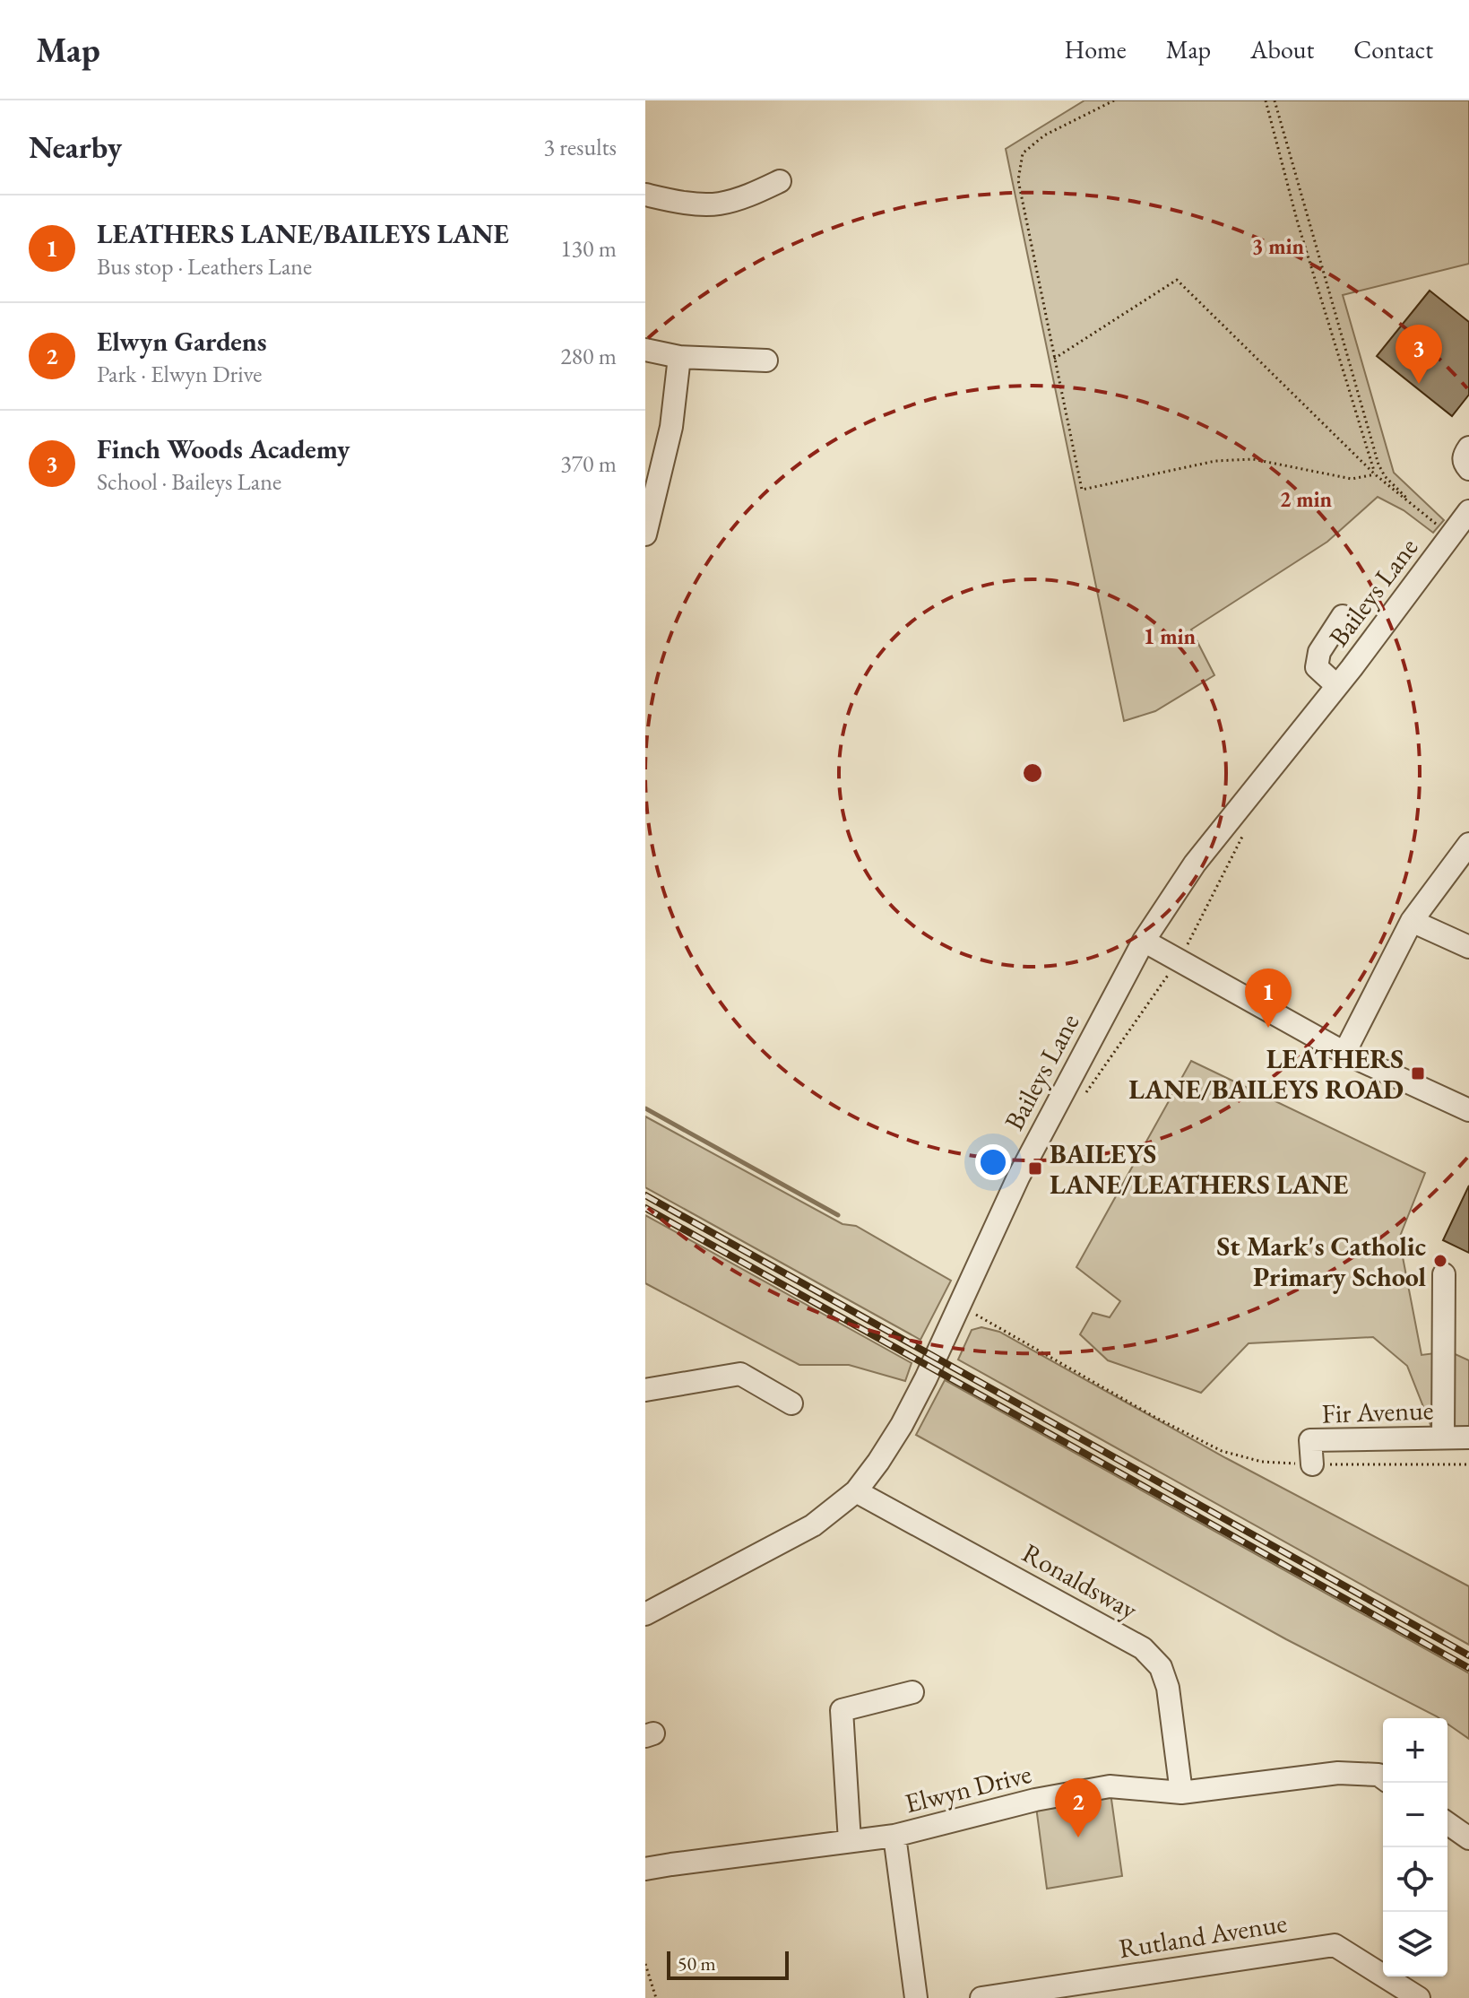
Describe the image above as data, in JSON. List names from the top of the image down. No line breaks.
{"streets":{"street":["Baileys Lane","Fir Avenue","Ronaldsway","Elwyn Drive","Rutland Avenue"]},"crossings":[["Baileys Lane","Ronaldsway"],["Ronaldsway","Elwyn Drive"]],"places":{"transit":["LEATHERS LANE/BAILEYS ROAD","BAILEYS LANE/LEATHERS LANE"],"other":["St Mark's Catholic Primary School"]},"scale_bar":"50 m","page":{"header":"Map","nav":["Home","Map","About","Contact"],"heading":["Nearby","3 results"],"list":[{"mark":"1","name":"LEATHERS LANE/BAILEYS LANE","note":"Bus stop · Leathers Lane","value":"130 m"},{"mark":"2","name":"Elwyn Gardens","note":"Park · Elwyn Drive","value":"280 m"},{"mark":"3","name":"Finch Woods Academy","note":"School · Baileys Lane","value":"370 m"}],"pins":["3","1","2"],"map_buttons":["+","−"],"scale":"50 m"},"rings":["3 min","2 min","1 min"]}
